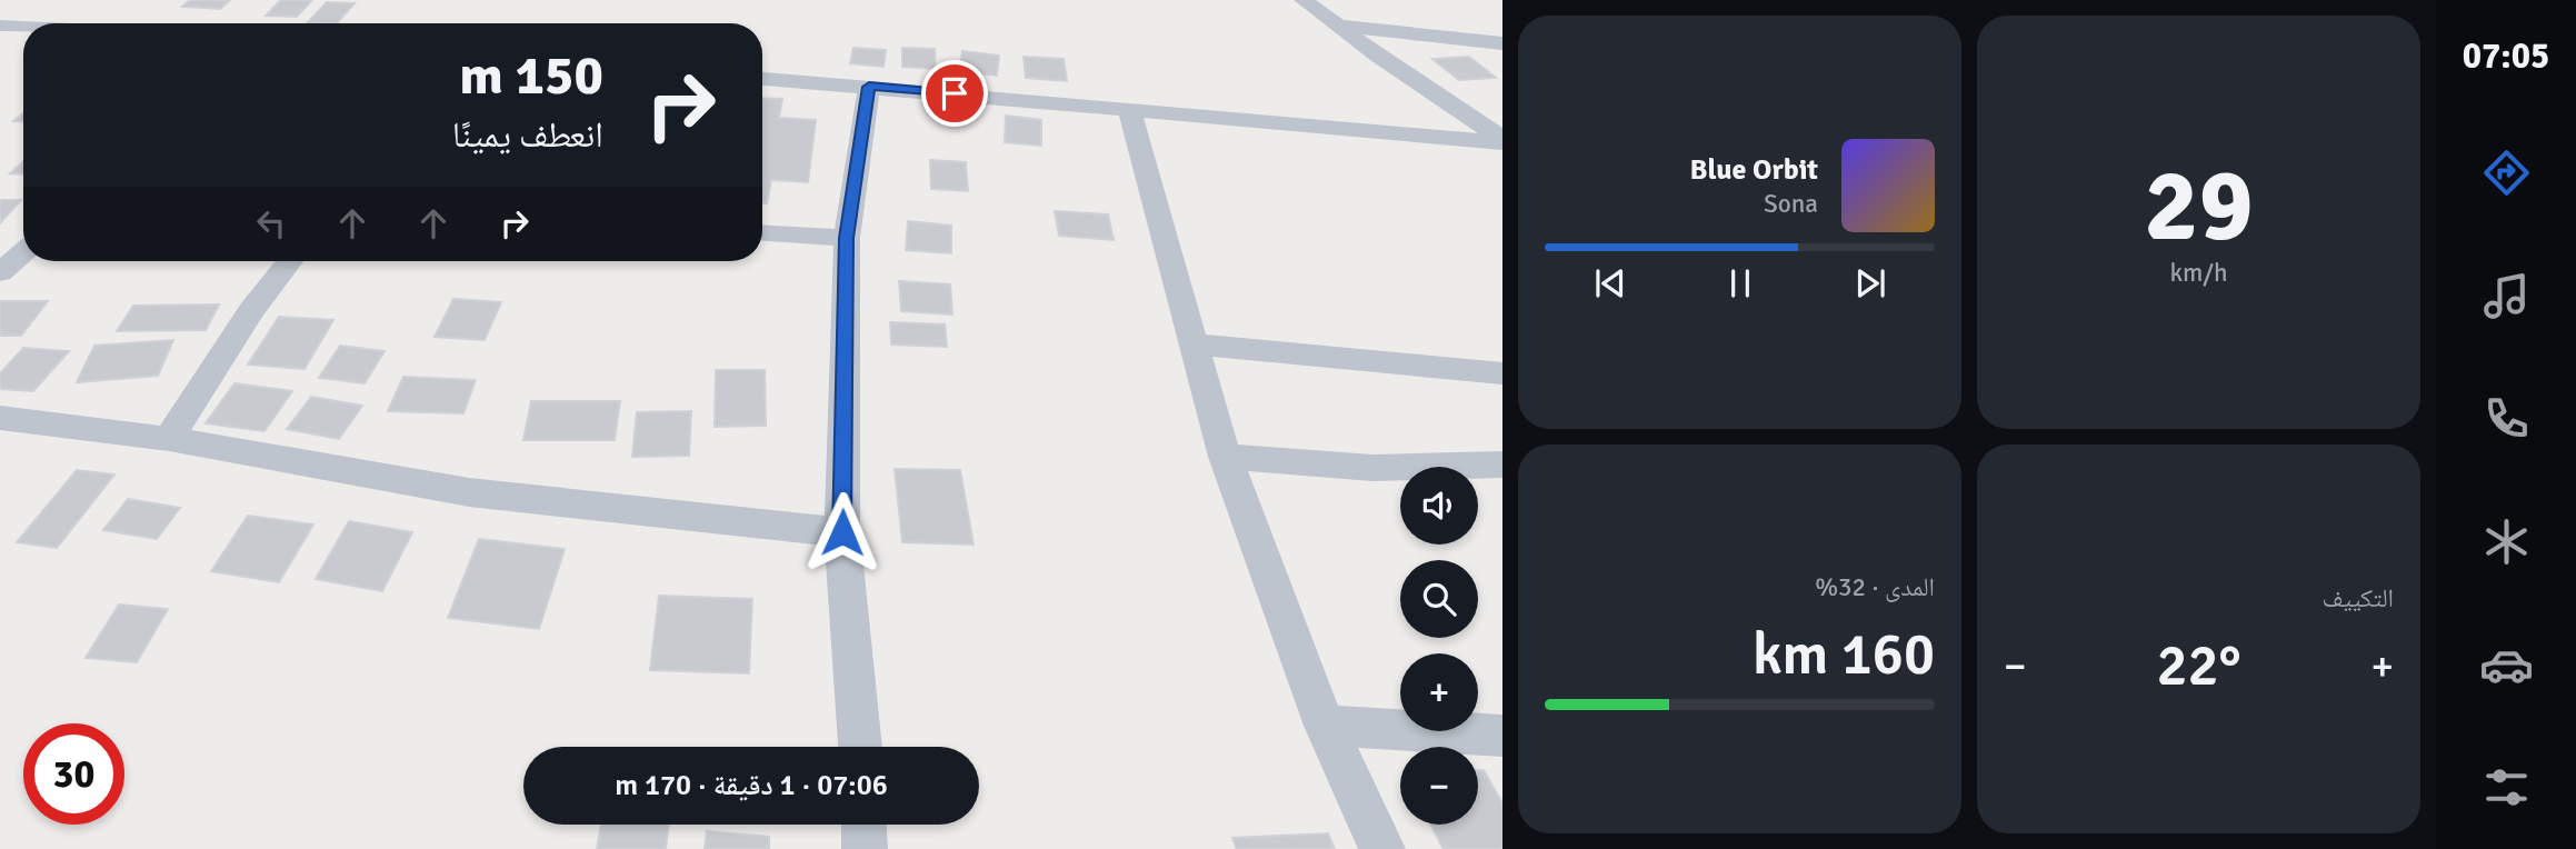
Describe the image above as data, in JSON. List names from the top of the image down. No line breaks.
{"page":{"tabs":"07:05","tile":[["29","km/h"],"التكييف",["المدى · 32%","160 km"]],"turn":["150 m","انعطف يمينًا"],"song":["Blue Orbit","Sona"],"map_buttons":["+","−"],"heat":["−","22°","+"],"limit":"30","trip":"07:06 · 1 دقيقة · 170 m"}}
